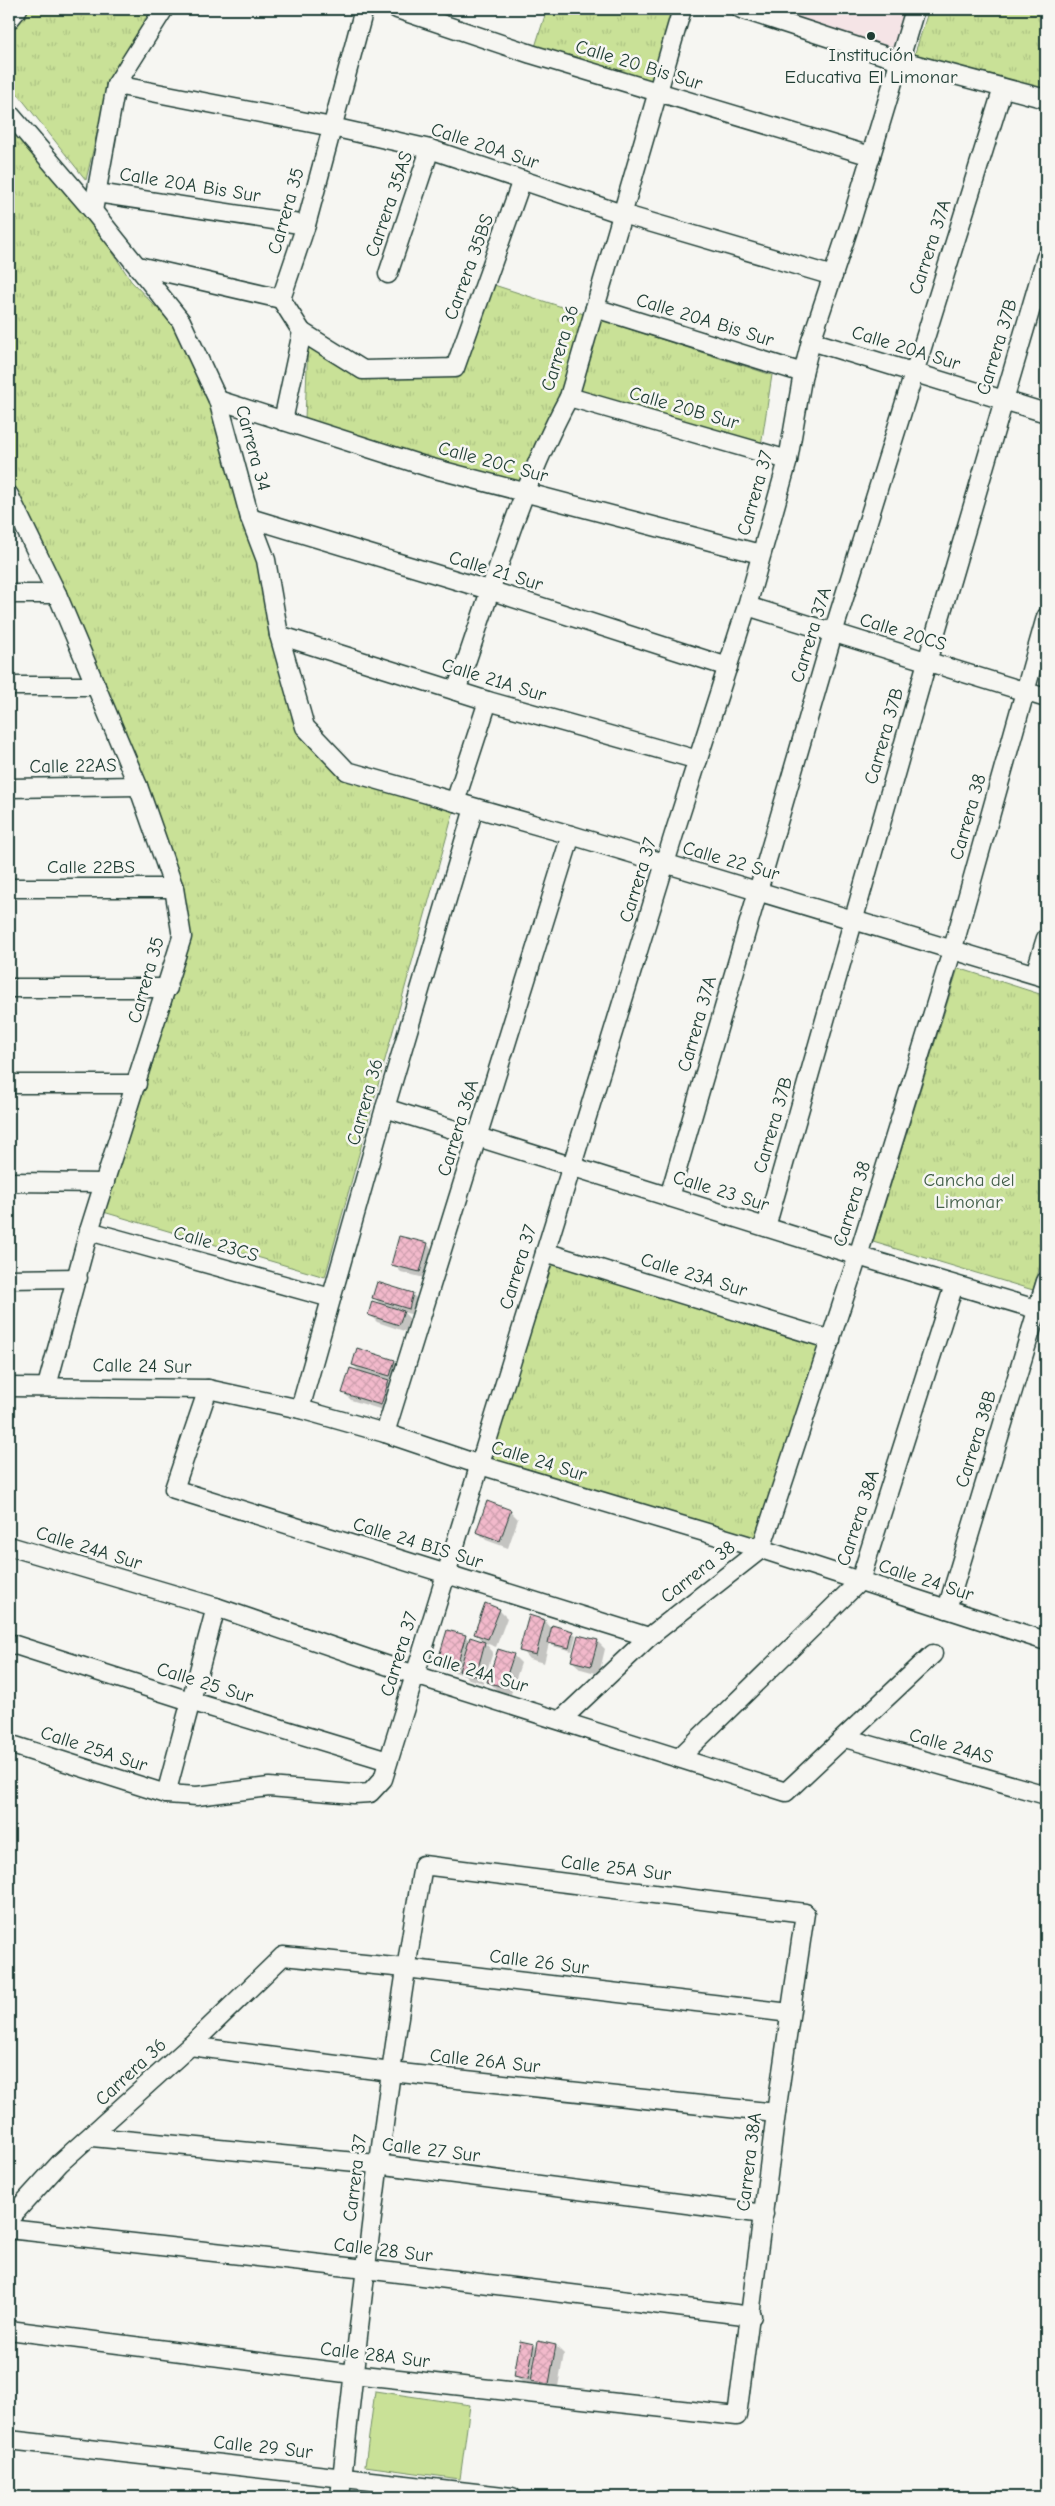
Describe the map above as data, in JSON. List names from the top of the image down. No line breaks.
{"streets":{"street":["Calle 20 Bis Sur","Calle 20A Sur","Calle 20A Bis Sur","Carrera 35AS","Carrera 35","Carrera 37A","Carrera 35BS","Carrera 37B","Carrera 36","Calle 20B Sur","Carrera 34","Calle 20C Sur","Carrera 37","Calle 21 Sur","Calle 20CS","Calle 21A Sur","Calle 22AS","Carrera 38","Calle 22 Sur","Calle 22BS","Carrera 36A","Calle 23 Sur","Calle 23CS","Calle 23A Sur","Calle 24 Sur","Carrera 38B","Carrera 38A","Calle 24 BIS Sur","Calle 24A Sur","Calle 25 Sur","Calle 24AS","Calle 25A Sur","Calle 26 Sur","Calle 26A Sur","Calle 27 Sur","Calle 28 Sur","Calle 28A Sur","Calle 29 Sur"]},"crossings":[["Calle 20 Bis Sur","Carrera 36"],["Calle 20 Bis Sur","Carrera 37"],["Calle 20A Sur","Carrera 35AS"],["Calle 20A Sur","Carrera 35"],["Calle 20A Sur","Carrera 37A"],["Calle 20A Sur","Carrera 35BS"],["Calle 20A Sur","Carrera 37B"],["Calle 20A Sur","Carrera 36"],["Calle 20A Sur","Carrera 37"],["Calle 20A Bis Sur","Carrera 35"],["Calle 20A Bis Sur","Carrera 36"],["Calle 20A Bis Sur","Carrera 37"],["Carrera 35","Calle 22AS"],["Carrera 35","Calle 22BS"],["Carrera 35","Calle 23CS"],["Carrera 35","Calle 24 Sur"],["Carrera 37A","Calle 20CS"],["Carrera 37A","Calle 22 Sur"],["Carrera 37A","Calle 23 Sur"],["Carrera 37B","Calle 20CS"],["Carrera 37B","Calle 22 Sur"],["Carrera 37B","Calle 23 Sur"],["Carrera 36","Calle 20B Sur"],["Carrera 36","Calle 20C Sur"],["Carrera 36","Calle 21 Sur"],["Carrera 36","Calle 21A Sur"],["Carrera 36","Calle 22 Sur"],["Carrera 36","Calle 23 Sur"],["Carrera 36","Calle 23CS"],["Carrera 36","Calle 24 Sur"],["Carrera 36","Calle 26 Sur"],["Carrera 36","Calle 26A Sur"],["Carrera 36","Calle 27 Sur"],["Calle 20B Sur","Carrera 37"],["Carrera 34","Calle 20C Sur"],["Carrera 34","Calle 21 Sur"],["Carrera 34","Calle 21A Sur"],["Carrera 34","Calle 22 Sur"],["Calle 20C Sur","Carrera 37"],["Carrera 37","Calle 21 Sur"],["Carrera 37","Calle 20CS"],["Carrera 37","Calle 21A Sur"],["Carrera 37","Calle 22 Sur"],["Carrera 37","Calle 23 Sur"],["Carrera 37","Calle 23A Sur"],["Carrera 37","Calle 24 Sur"],["Carrera 37","Calle 24 BIS Sur"],["Carrera 37","Calle 24A Sur"],["Carrera 37","Calle 25 Sur"],["Carrera 37","Calle 25A Sur"],["Carrera 37","Calle 26 Sur"],["Carrera 37","Calle 26A Sur"],["Carrera 37","Calle 27 Sur"],["Carrera 37","Calle 28 Sur"],["Carrera 37","Calle 28A Sur"],["Carrera 37","Calle 29 Sur"],["Calle 20CS","Carrera 38"],["Carrera 38","Calle 22 Sur"],["Carrera 38","Calle 23 Sur"],["Carrera 38","Calle 23A Sur"],["Carrera 38","Calle 24 Sur"],["Carrera 38","Calle 24 BIS Sur"],["Carrera 38","Calle 24A Sur"],["Calle 22 Sur","Carrera 36A"],["Carrera 36A","Calle 23 Sur"],["Carrera 36A","Calle 24 Sur"],["Calle 23 Sur","Carrera 38B"],["Calle 23 Sur","Carrera 38A"],["Calle 24 Sur","Carrera 38B"],["Calle 24 Sur","Carrera 38A"],["Calle 24 Sur","Calle 24 BIS Sur"],["Carrera 38A","Calle 24A Sur"],["Carrera 38A","Calle 25A Sur"],["Carrera 38A","Calle 26 Sur"],["Carrera 38A","Calle 26A Sur"],["Carrera 38A","Calle 27 Sur"],["Carrera 38A","Calle 28 Sur"],["Carrera 38A","Calle 28A Sur"],["Calle 24A Sur","Calle 24AS"]],"parks":["Cancha del Limonar"],"places":["Institución Educativa El Limonar"]}
